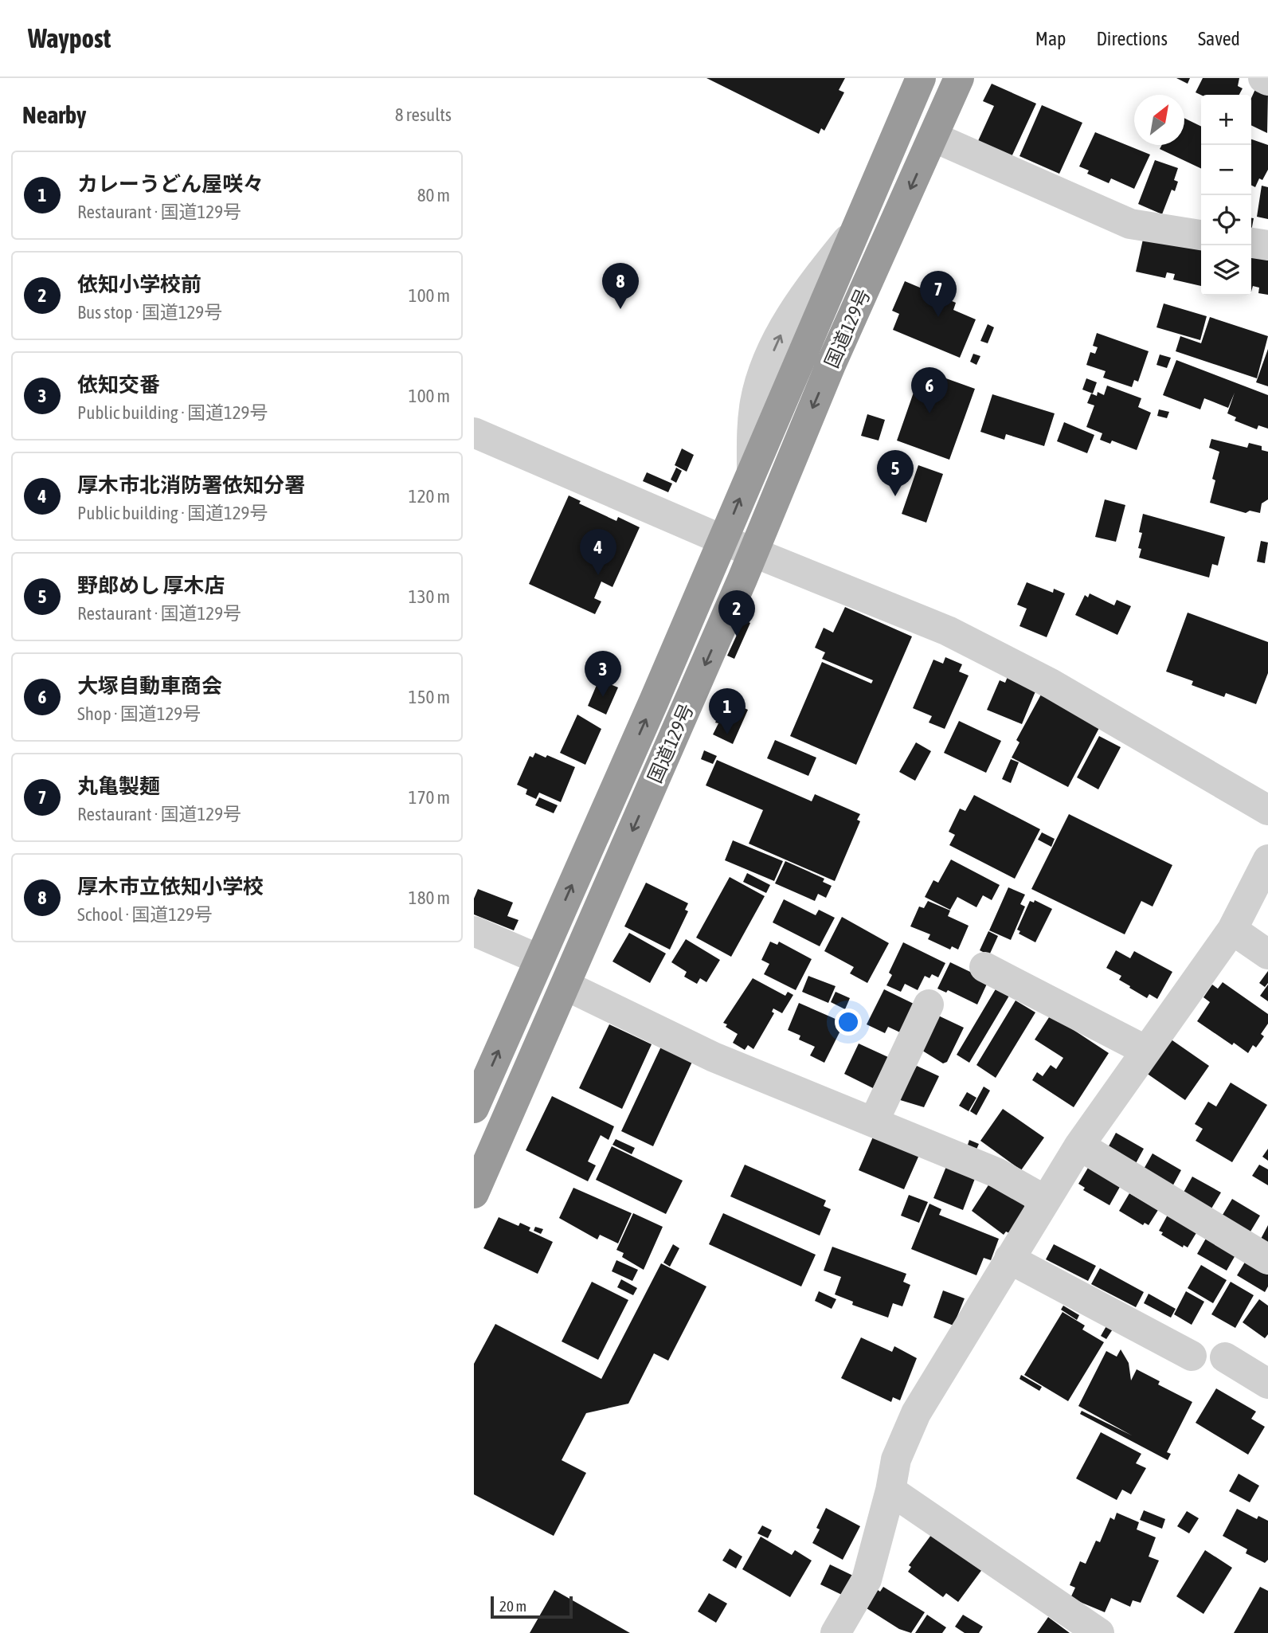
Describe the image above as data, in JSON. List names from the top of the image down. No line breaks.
{"streets":{"highway":["国道129号"]},"scale_bar":"20 m","north":"top right","page":{"header":"Waypost","nav":["Map","Directions","Saved"],"heading":["Nearby","8 results"],"map_buttons":["+","−"],"list":[{"mark":"1","name":"カレーうどん屋咲々","note":"Restaurant · 国道129号","value":"80 m"},{"mark":"2","name":"依知小学校前","note":"Bus stop · 国道129号","value":"100 m"},{"mark":"3","name":"依知交番","note":"Public building · 国道129号","value":"100 m"},{"mark":"4","name":"厚木市北消防署依知分署","note":"Public building · 国道129号","value":"120 m"},{"mark":"5","name":"野郎めし 厚木店","note":"Restaurant · 国道129号","value":"130 m"},{"mark":"6","name":"大塚自動車商会","note":"Shop · 国道129号","value":"150 m"},{"mark":"7","name":"丸亀製麺","note":"Restaurant · 国道129号","value":"170 m"},{"mark":"8","name":"厚木市立依知小学校","note":"School · 国道129号","value":"180 m"}],"pins":["8","7","6","5","4","2","3","1"],"scale":"20 m"}}
